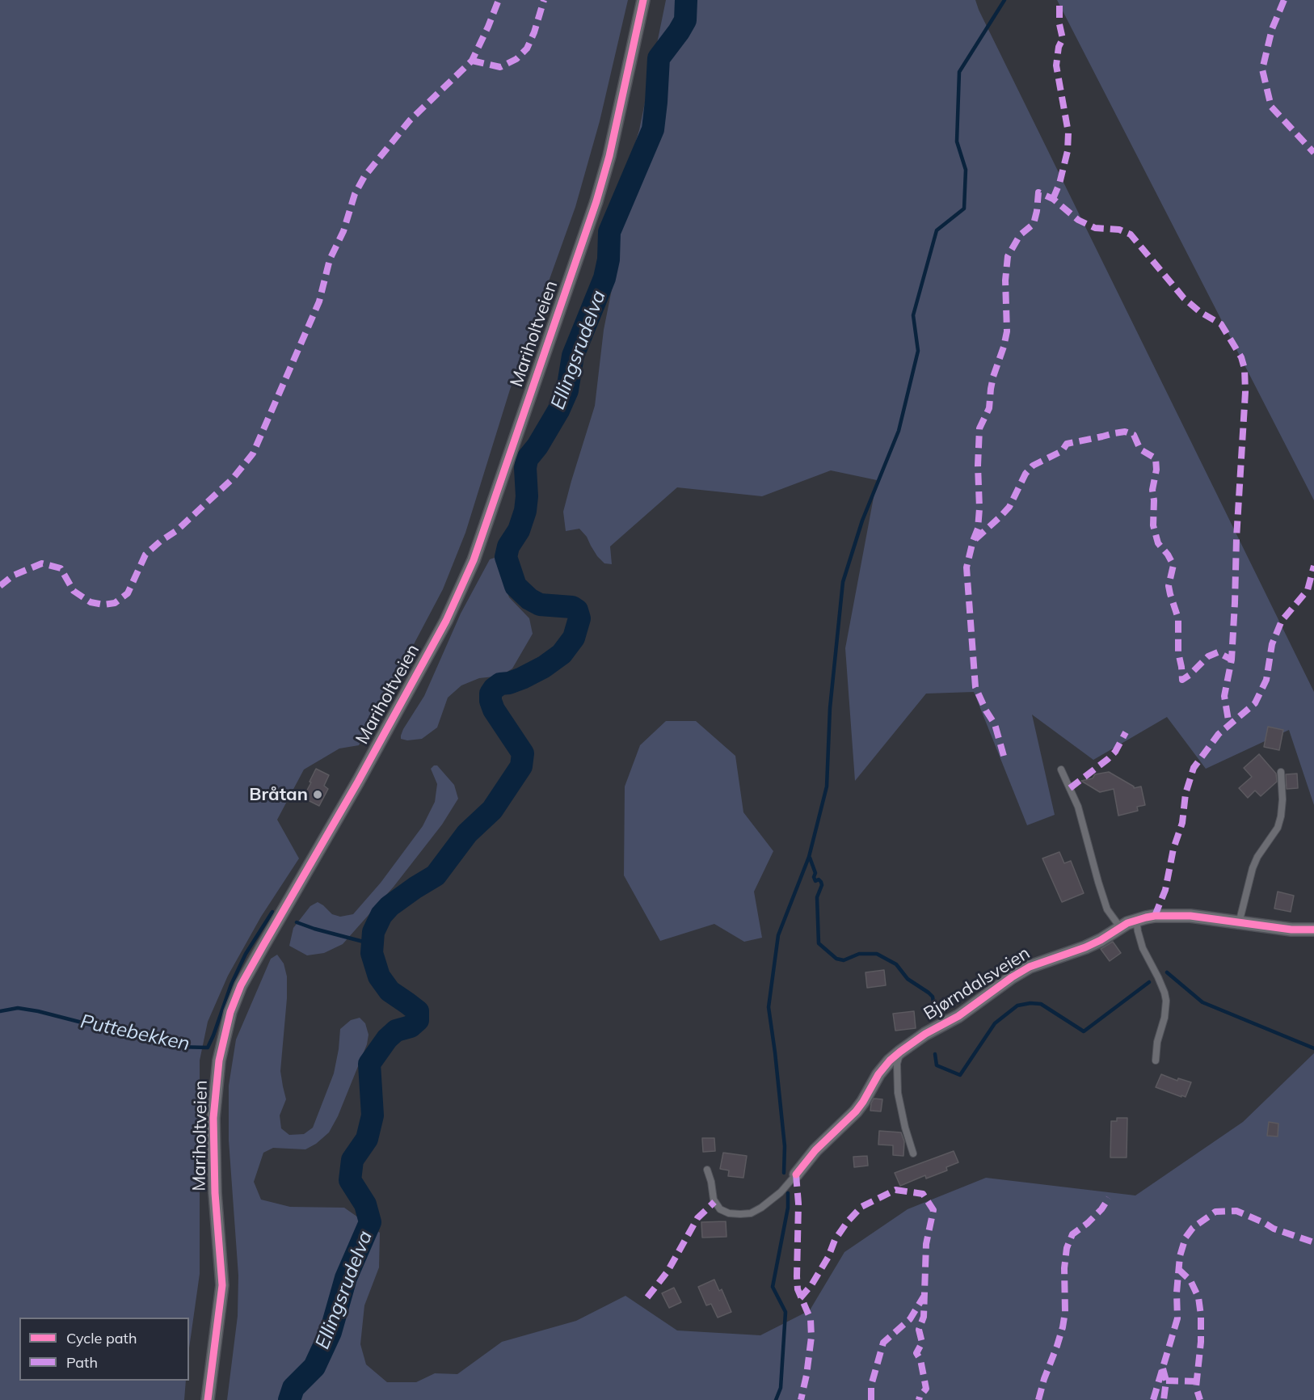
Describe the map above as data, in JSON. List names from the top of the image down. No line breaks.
{"streets":{"street":["Mariholtveien","Bjørndalsveien"]},"water":["Ellingsrudelva","Puttebekken"],"places":["Bråtan"],"legend":["Cycle path","Path"]}
